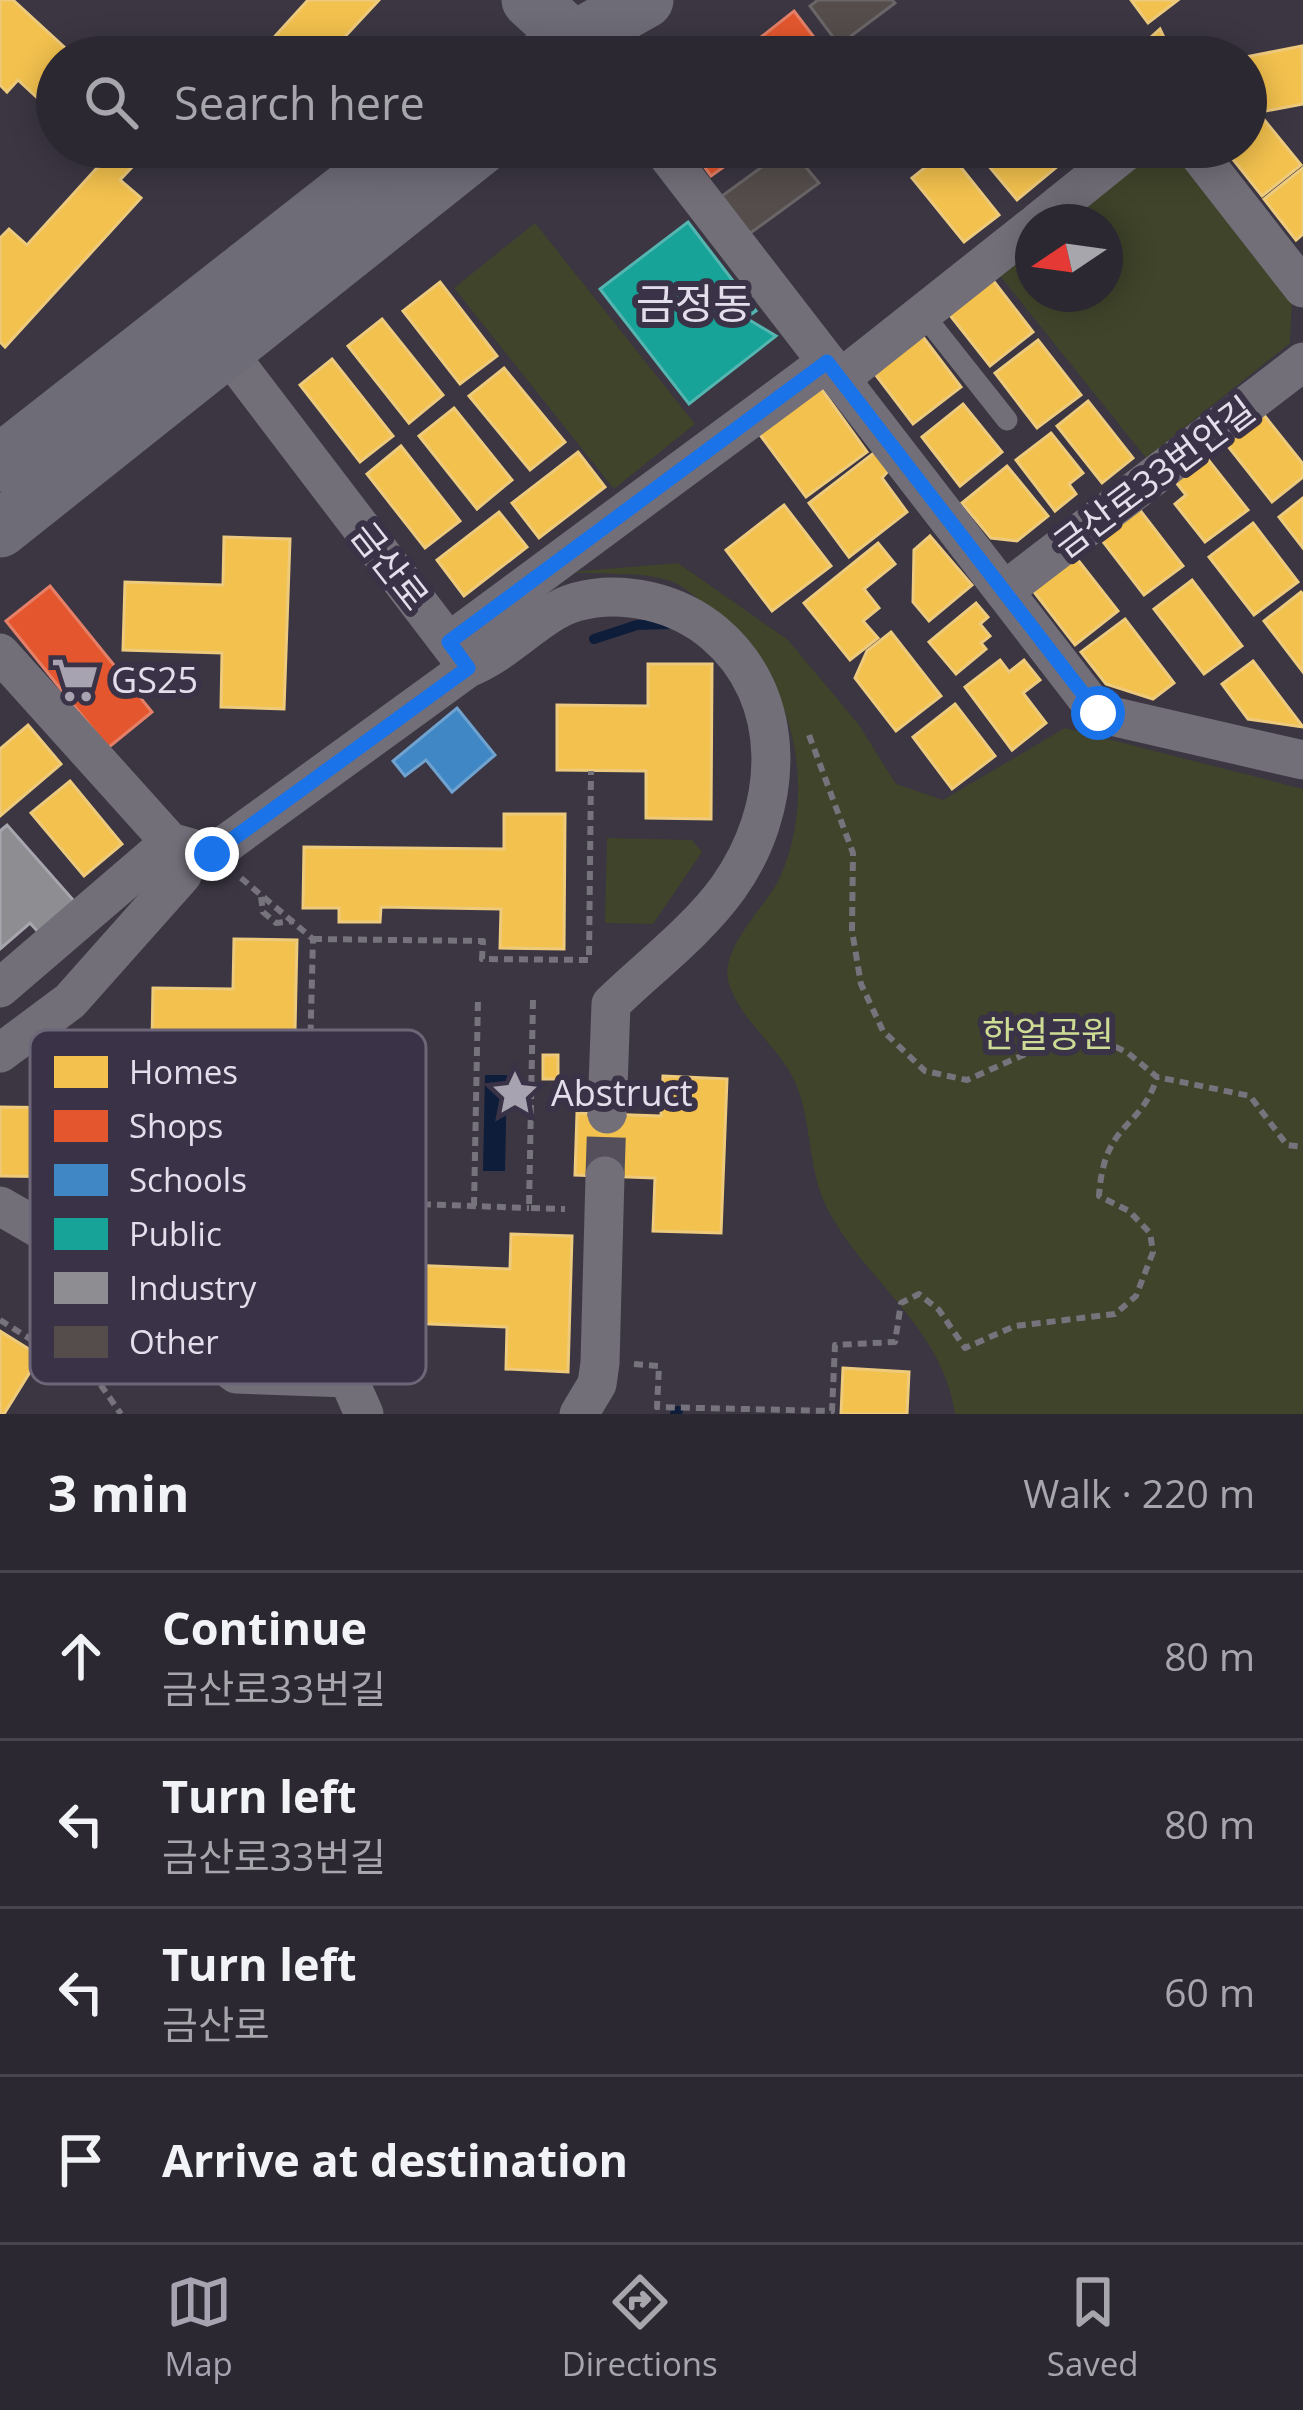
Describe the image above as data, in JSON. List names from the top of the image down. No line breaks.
{"streets":{"street":["금산로33번안길","금산로"]},"districts":["금정동"],"parks":["한얼공원"],"places":{"supermarket":["GS25"],"place":["Abstruct"]},"legend":["Homes","Shops","Schools","Public","Industry","Other"],"north":"left","page":{"search":"Search here","heading":["3 min","Walk · 220 m"],"list":[["Continue","금산로33번길","80 m"],["Turn left","금산로33번길","80 m"],["Turn left","금산로","60 m"],"Arrive at destination"],"nav":["Map","Directions","Saved"]}}
